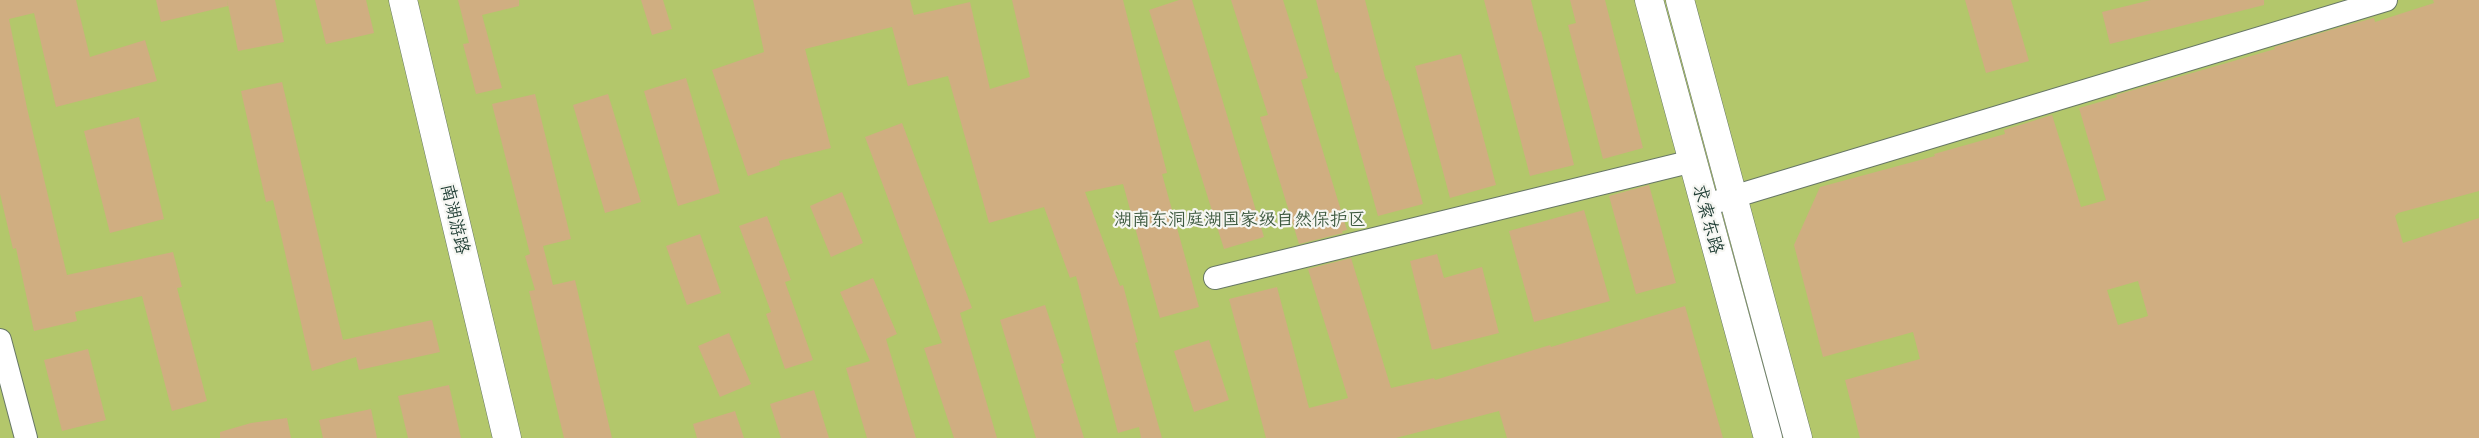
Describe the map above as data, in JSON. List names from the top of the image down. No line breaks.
{"streets":{"main road":["南湖游路","求索东路"]},"parks":["湖南东洞庭湖国家级自然保护区"]}
